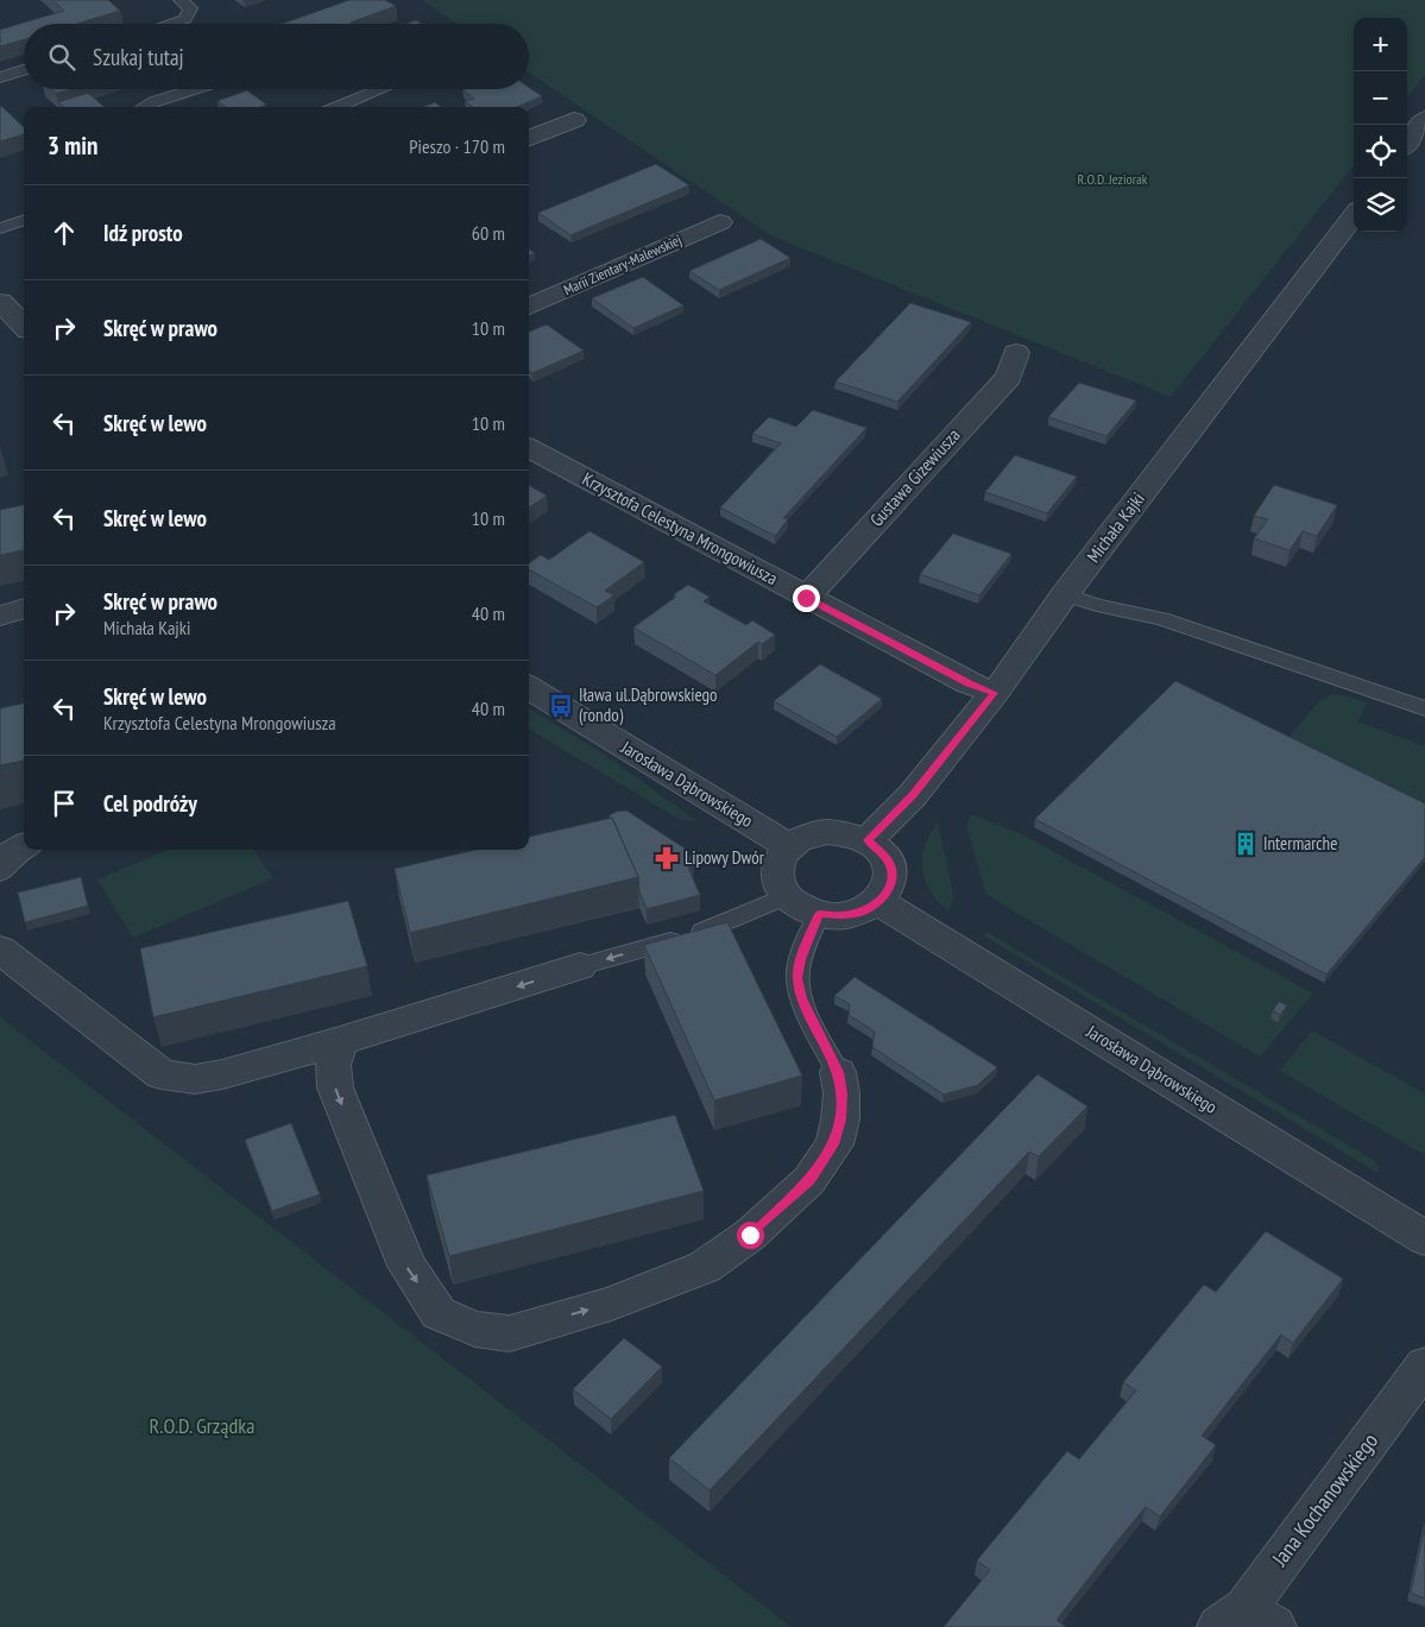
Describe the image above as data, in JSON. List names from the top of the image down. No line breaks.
{"streets":{"street":["Marii Zientary-Malewskiej","Gustawa Gizewiusza","Michała Kajki","Krzysztofa Celestyna Mrongowiusza","Jarosława Dąbrowskiego","Jana Kochanowskiego"]},"crossings":[["Gustawa Gizewiusza","Krzysztofa Celestyna Mrongowiusza"],["Michała Kajki","Krzysztofa Celestyna Mrongowiusza"],["Michała Kajki","Jarosława Dąbrowskiego"]],"parks":["R.O.D. Jeziorak","R.O.D. Grządka"],"places":{"bus stop":["Iława ul.Dąbrowskiego (rondo)"],"building":["Intermarche"],"pharmacy":["Lipowy Dwór"]},"page":{"map_buttons":["+","−"],"search":"Szukaj tutaj","heading":["3 min","Pieszo · 170 m"],"list":[["Idź prosto","60 m"],["Skręć w prawo","10 m"],["Skręć w lewo","10 m"],["Skręć w lewo","10 m"],["Skręć w prawo","Michała Kajki","40 m"],["Skręć w lewo","Krzysztofa Celestyna Mrongowiusza","40 m"],"Cel podróży"]}}
